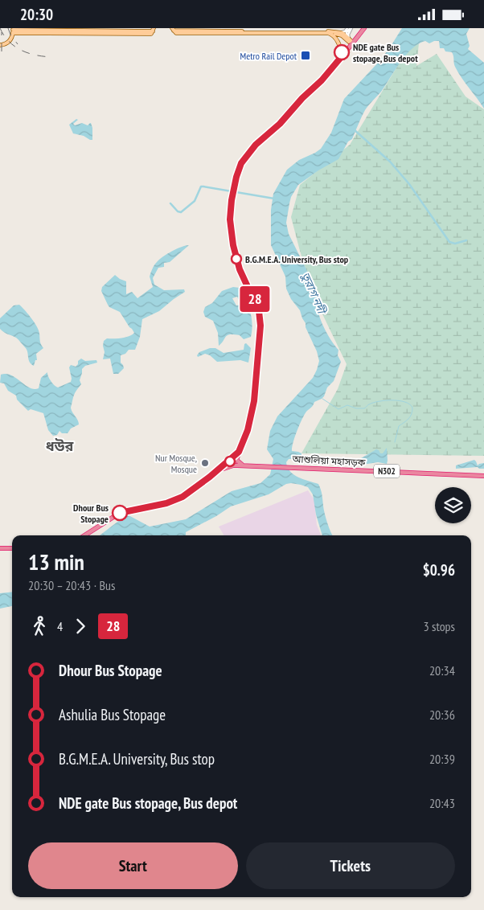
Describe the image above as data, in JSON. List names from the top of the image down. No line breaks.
{"streets":{"highway":["আশুলিয়া মহাসড়ক","N302"]},"crossings":[["আশুলিয়া মহাসড়ক","N302"]],"districts":["ধউর"],"water":["তুরাগ নদী"],"places":{"other":["NDE gate Bus stopage, Bus depot","B.G.M.E.A. University, Bus stop","Nur Mosque, Mosque","Dhour Bus Stopage"],"transit":["Metro Rail Depot"]},"lines":["bus line 28"],"page":{"status":"20:30","on_map":"28","heading":["13 min","20:30 – 20:43 · Bus","$0.96"],"legs":["4","28","3 stops"],"list":[{"name":"Dhour Bus Stopage","value":"20:34"},{"name":"Ashulia Bus Stopage","value":"20:36"},{"name":"B.G.M.E.A. University, Bus stop","value":"20:39"},{"name":"NDE gate Bus stopage, Bus depot","value":"20:43"}],"buttons":["Start","Tickets"]}}
